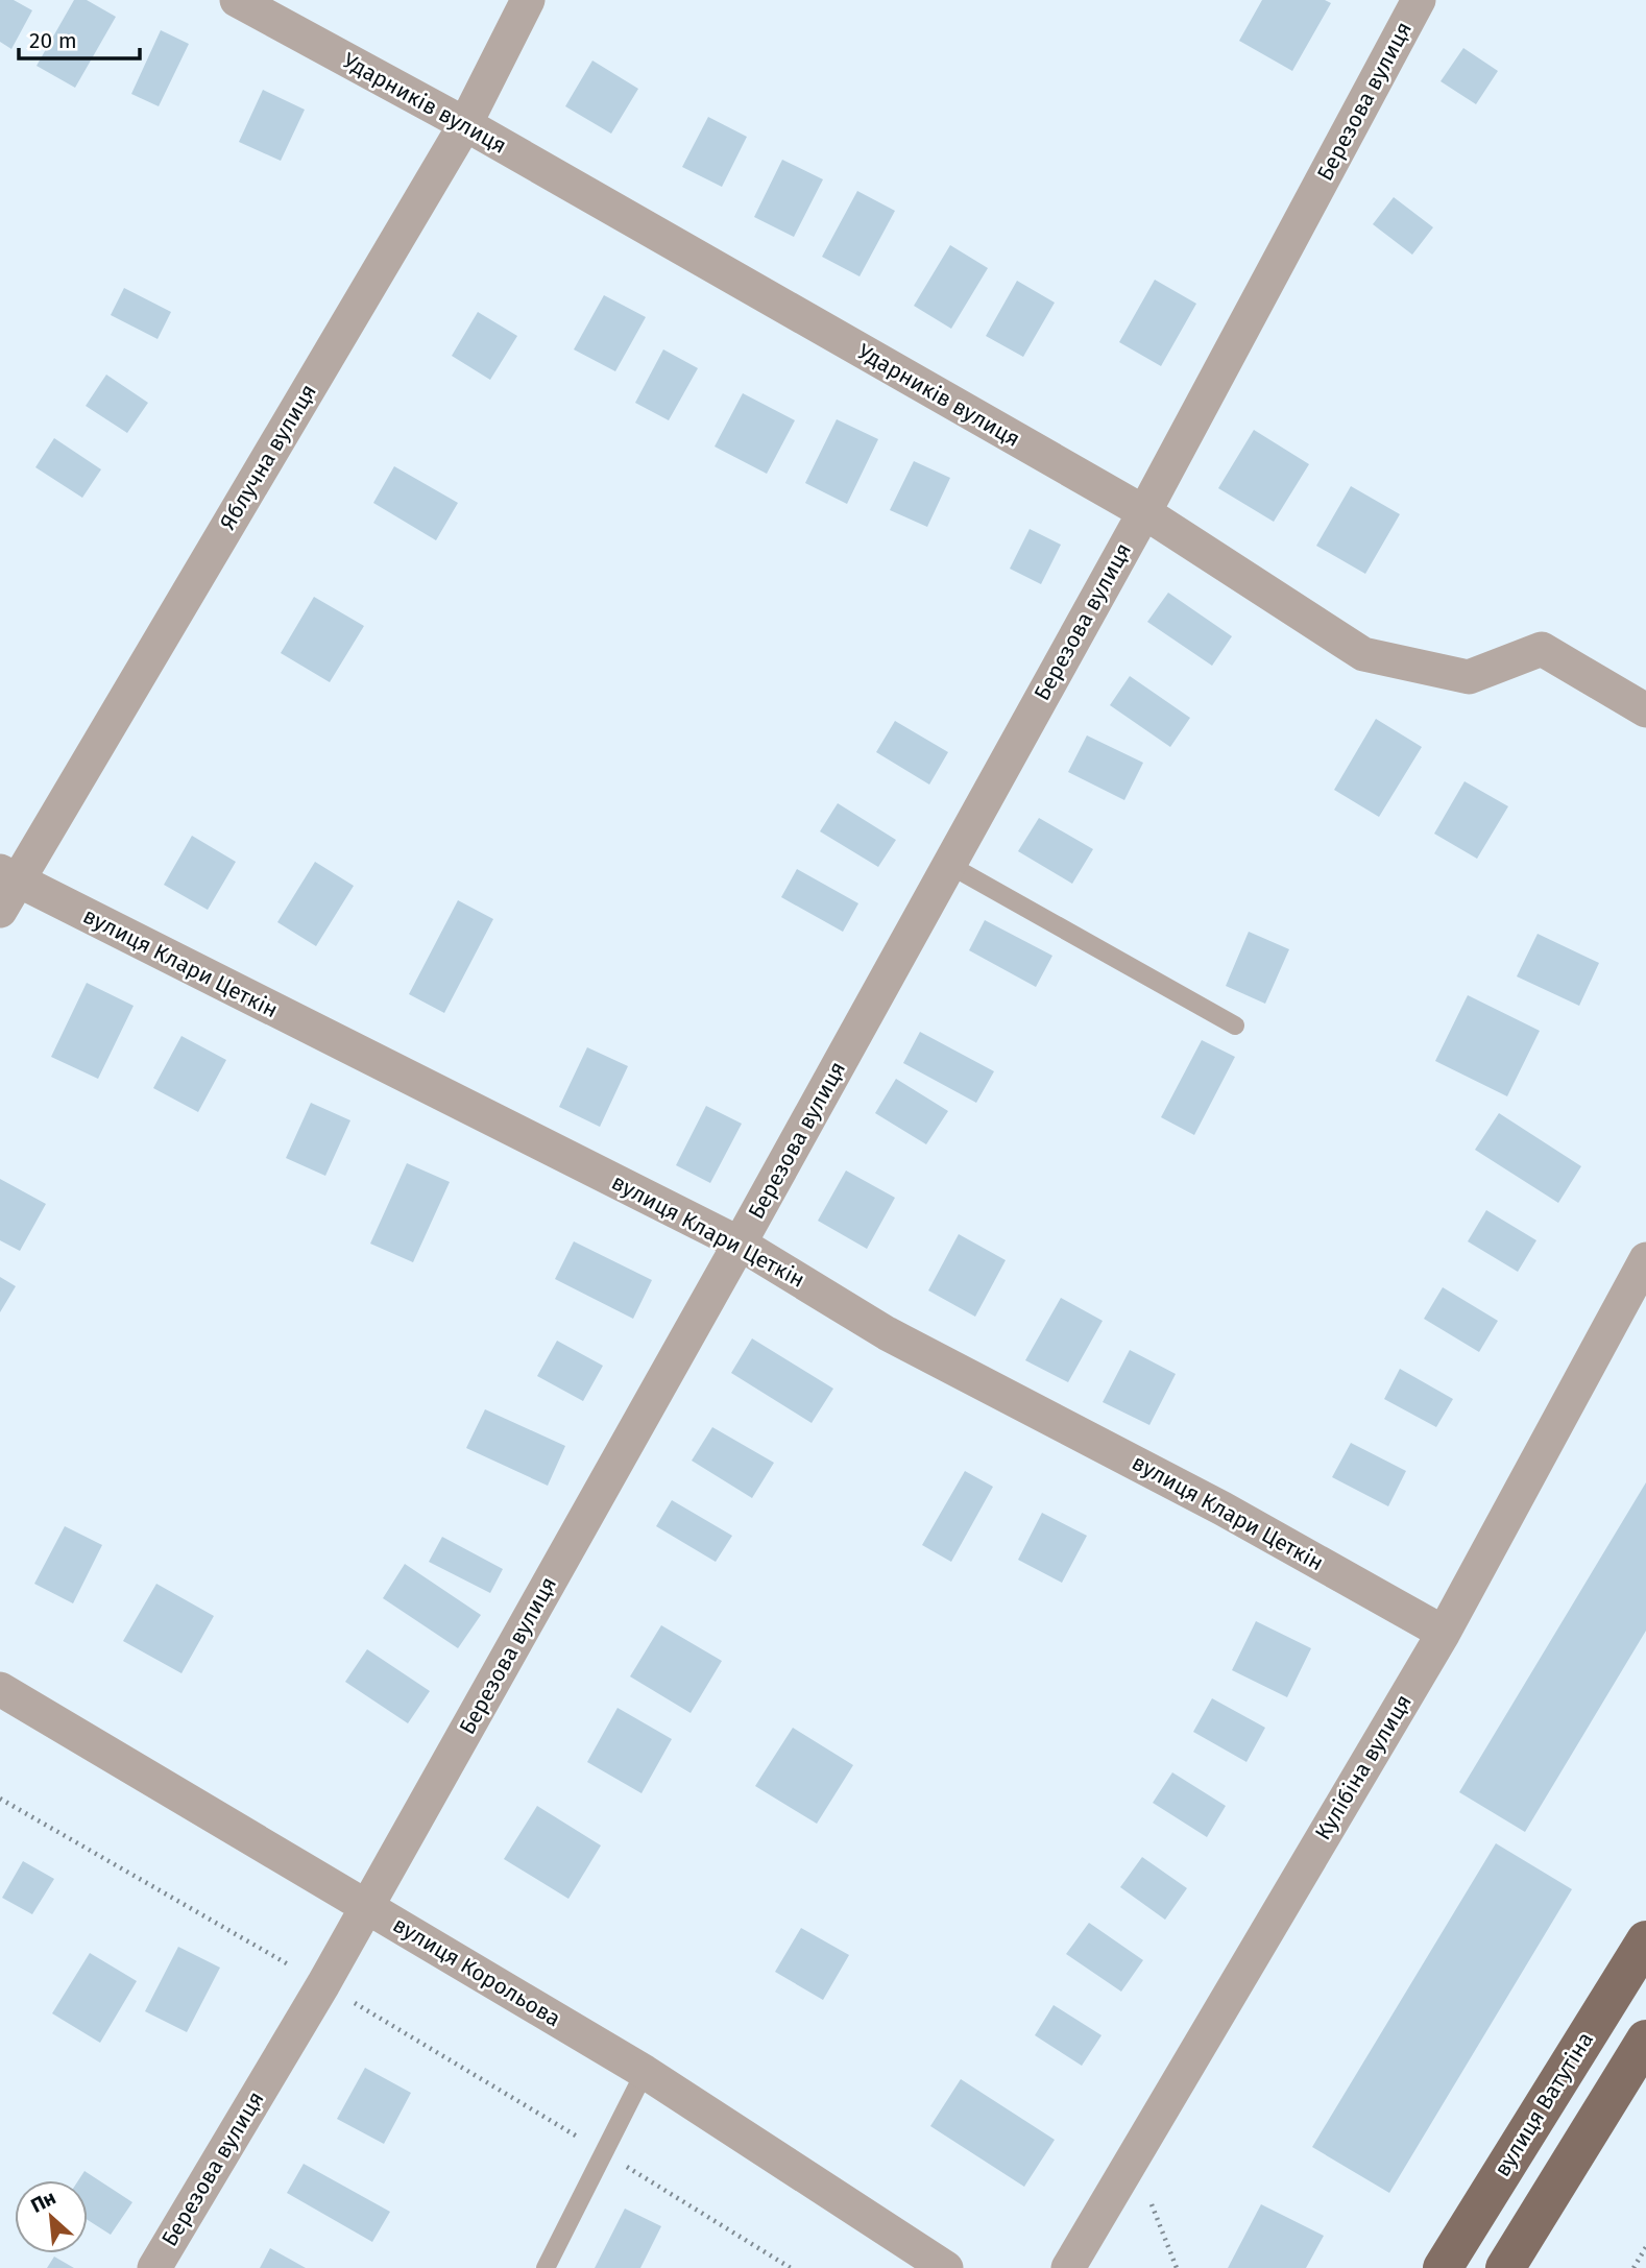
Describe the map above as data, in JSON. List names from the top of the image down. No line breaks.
{"streets":{"main road":["вулиця Ватутіна"],"street":["Березова вулиця","Ударників вулиця","Яблучна вулиця","вулиця Клари Цеткін","Кулібіна вулиця","вулиця Корольова"]},"crossings":[["Березова вулиця","Ударників вулиця"],["Березова вулиця","вулиця Клари Цеткін"],["Березова вулиця","вулиця Корольова"],["Ударників вулиця","Яблучна вулиця"],["Яблучна вулиця","вулиця Клари Цеткін"],["вулиця Клари Цеткін","Кулібіна вулиця"]],"scale_bar":"20 m","north":"top left"}
